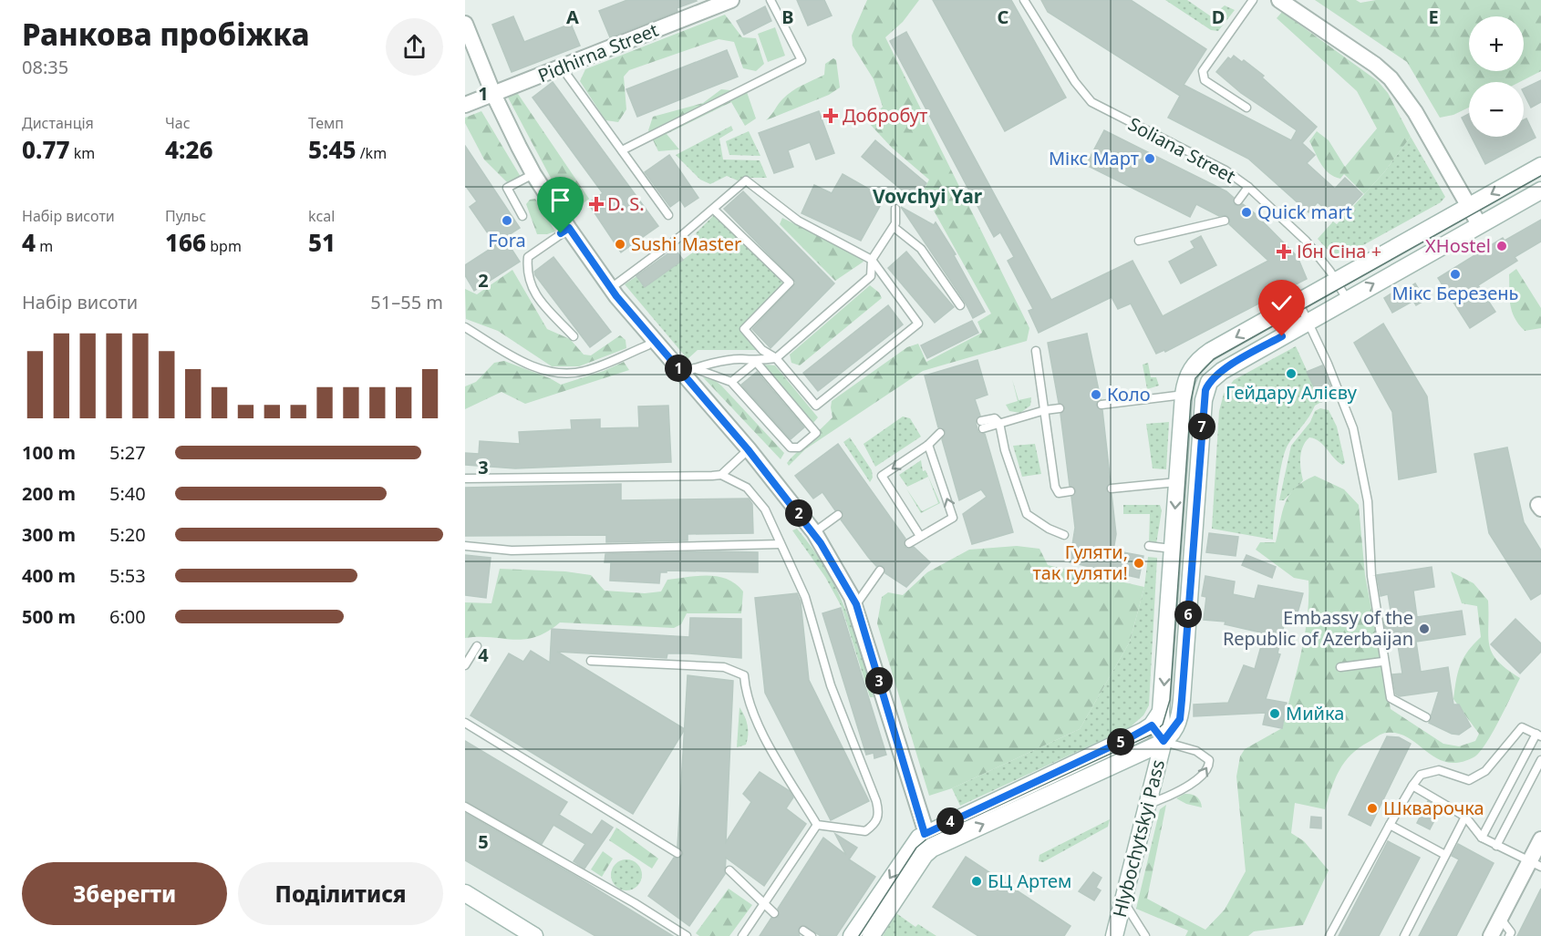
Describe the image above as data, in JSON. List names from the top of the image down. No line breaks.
{"streets":{"main road":["Hlybochytskyi Pass"],"street":["Pidhirna Street"],"lane":["Soliana Street"]},"districts":["Vovchyi Yar"],"places":{"health":["Добробут","D. S.","Ібн Сіна +"],"other":["Мікс Март","Quick mart","Fora","Sushi Master","XHostel","Мікс Березень","Гейдару Алієву","Коло","Гуляти, так гуляти!","Embassy of the Republic of Azerbaijan","Мийка","Шкварочка","БЦ Артем"]},"page":{"heading":["Ранкова пробіжка","08:35"],"map_buttons":["+","−"],"stats":[["Дистанція","0.77 km"],["Час","4:26"],["Темп","5:45 /km"],["Набір висоти","4 m"],["Пульс","166 bpm"],["kcal","51"]],"chart":["Набір висоти","51–55 m"],"pins":["1","7","2","6","3","5","4"],"list":[{"name":"100 m","note":"5:27"},{"name":"200 m","note":"5:40"},{"name":"300 m","note":"5:20"},{"name":"400 m","note":"5:53"},{"name":"500 m","note":"6:00"}],"buttons":["Зберегти","Поділитися"]},"grid":{"columns":["A","B","C","D","E"],"rows":["1","2","3","4","5"]}}
